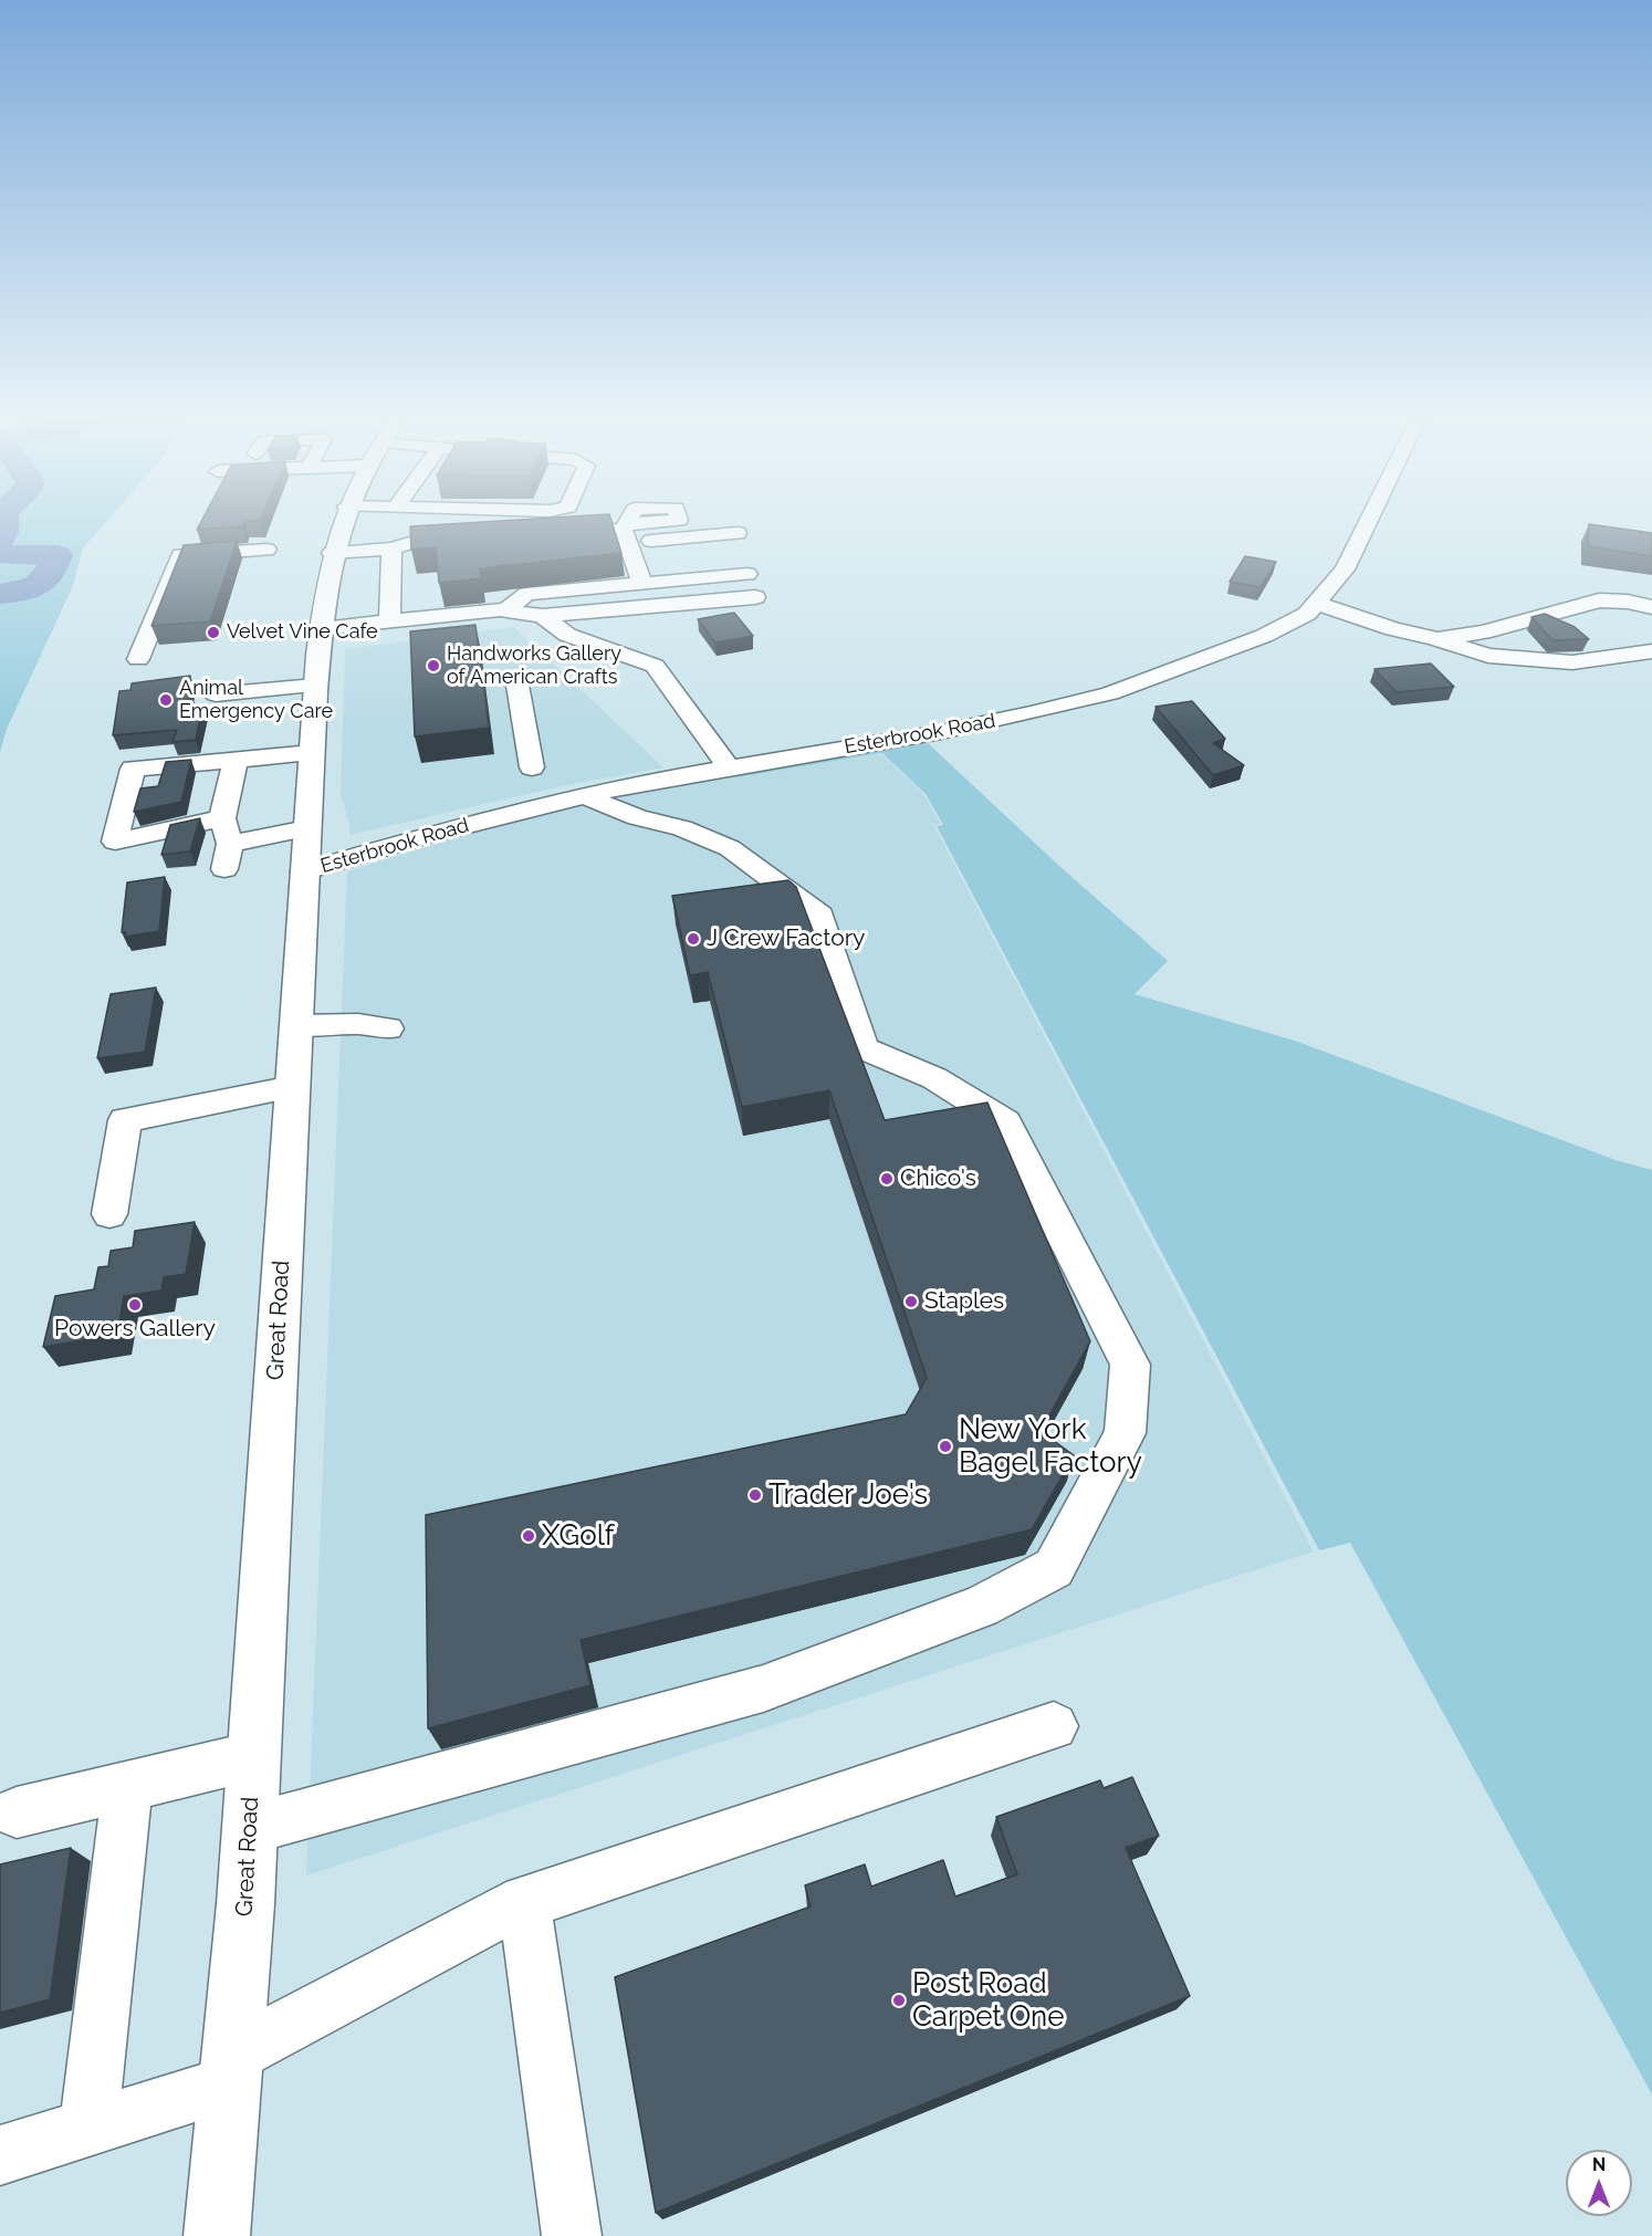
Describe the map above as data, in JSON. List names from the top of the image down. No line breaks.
{"streets":{"main road":["Great Road"],"street":["Esterbrook Road"]},"crossings":[["Esterbrook Road","Great Road"]],"places":["Velvet Vine Cafe","Handworks Gallery of American Crafts","Animal Emergency Care","J Crew Factory","Chico's","Staples","Powers Gallery","New York Bagel Factory","Trader Joe's","XGolf","Post Road Carpet One"],"north":"top"}
